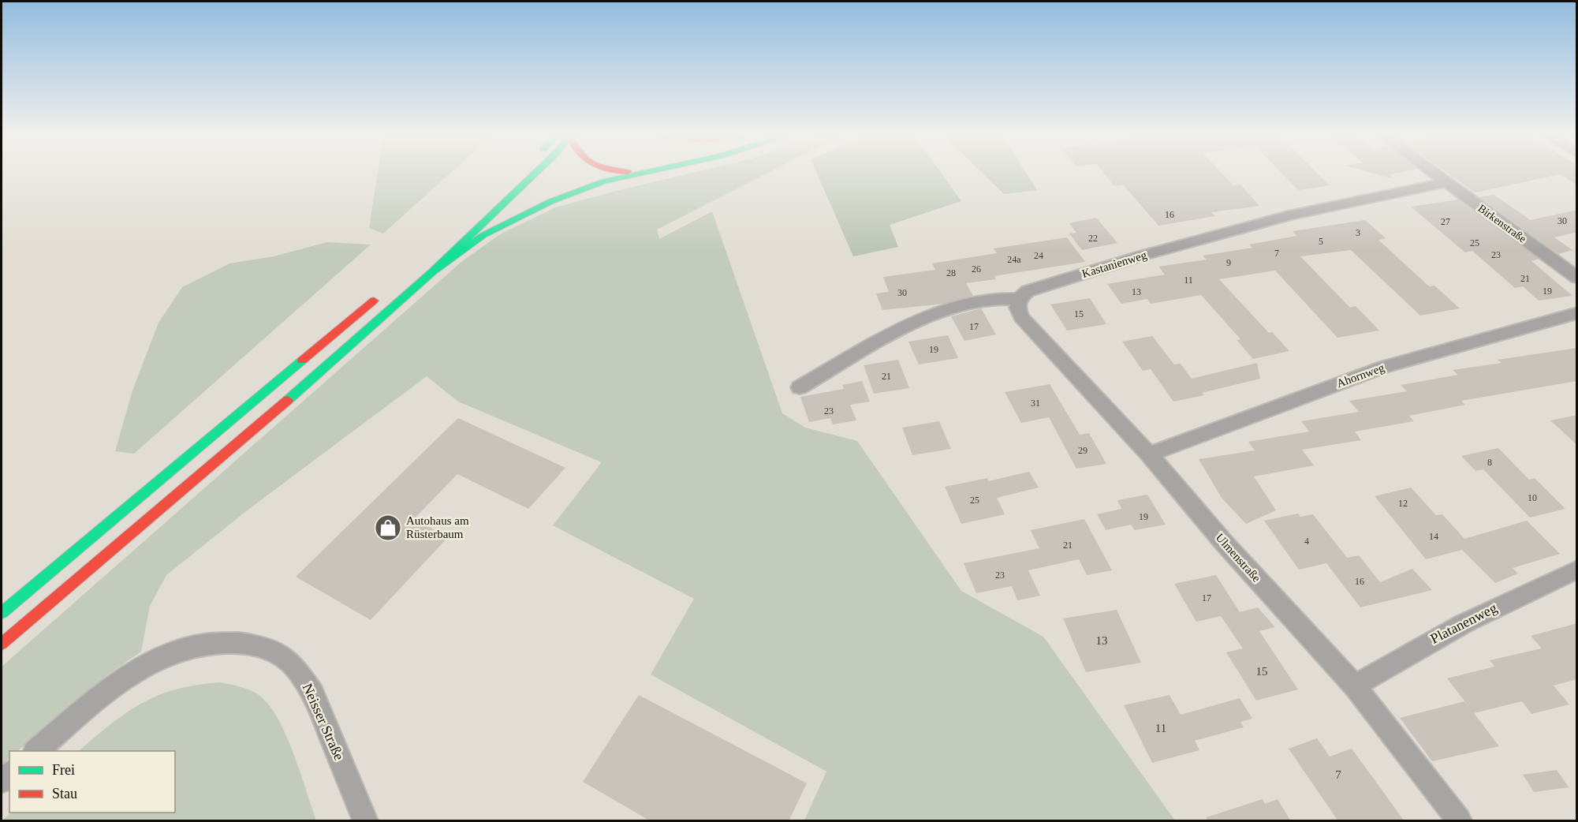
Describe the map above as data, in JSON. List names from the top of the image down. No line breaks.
{"streets":{"street":["Birkenstraße","Kastanienweg","Ahornweg","Ulmenstraße","Platanenweg","Neisser Straße"]},"crossings":[["Birkenstraße","Kastanienweg"],["Kastanienweg","Ulmenstraße"],["Ahornweg","Ulmenstraße"],["Ulmenstraße","Platanenweg"]],"places":{"shop":["Autohaus am Rüsterbaum"]},"house_numbers":["16","30","27","3","22","5","25","7","23","24","24a","9","26","28","21","11","19","13","30","15","17","19","21","31","23","29","8","10","25","12","19","14","4","21","23","16","17","13","15","11","7"],"legend":["Frei","Stau"]}
